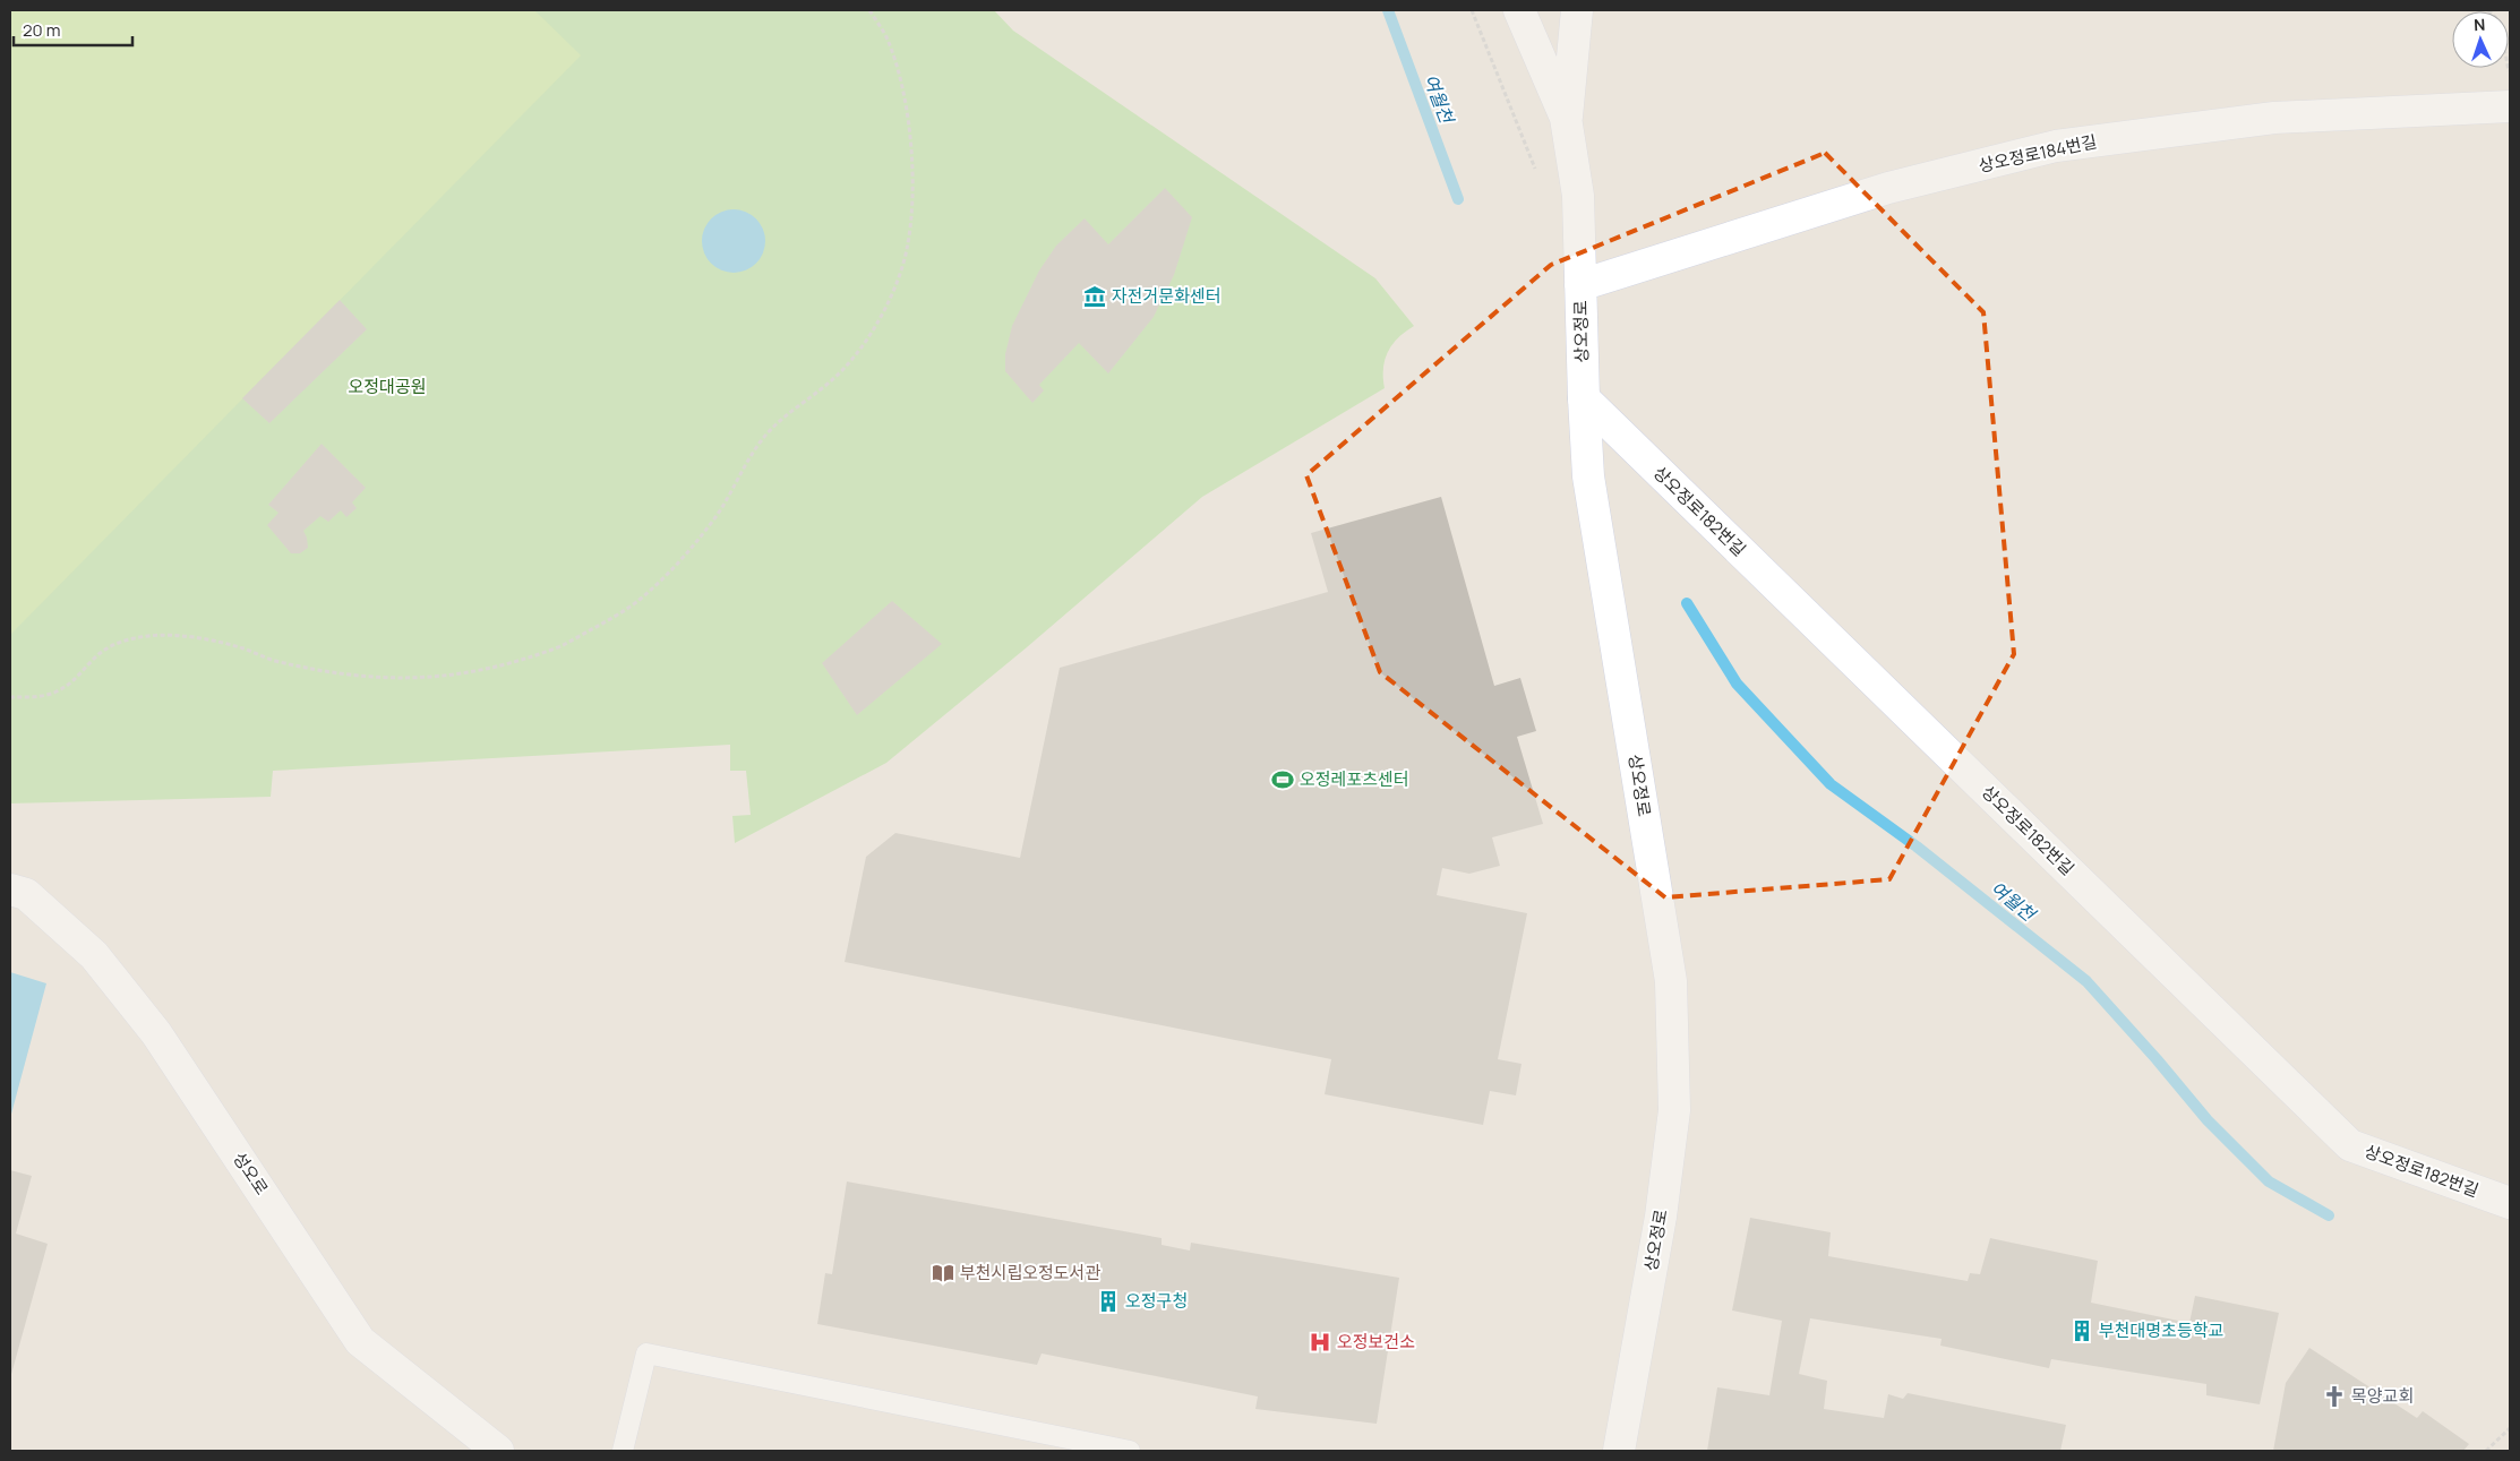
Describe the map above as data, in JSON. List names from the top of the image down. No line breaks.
{"streets":{"street":["상오정로184번길","상오정로","상오정로182번길","성오로"]},"crossings":[["상오정로184번길","상오정로"],["상오정로","상오정로182번길"]],"water":["여월천"],"parks":["오정대공원"],"places":{"museum":["자전거문화센터"],"sports":["오정레포츠센터"],"library":["부천시립오정도서관"],"building":["오정구청","부천대명초등학교"],"hospital":["오정보건소"],"church":["목양교회"]},"scale_bar":"20 m","north":"top"}
